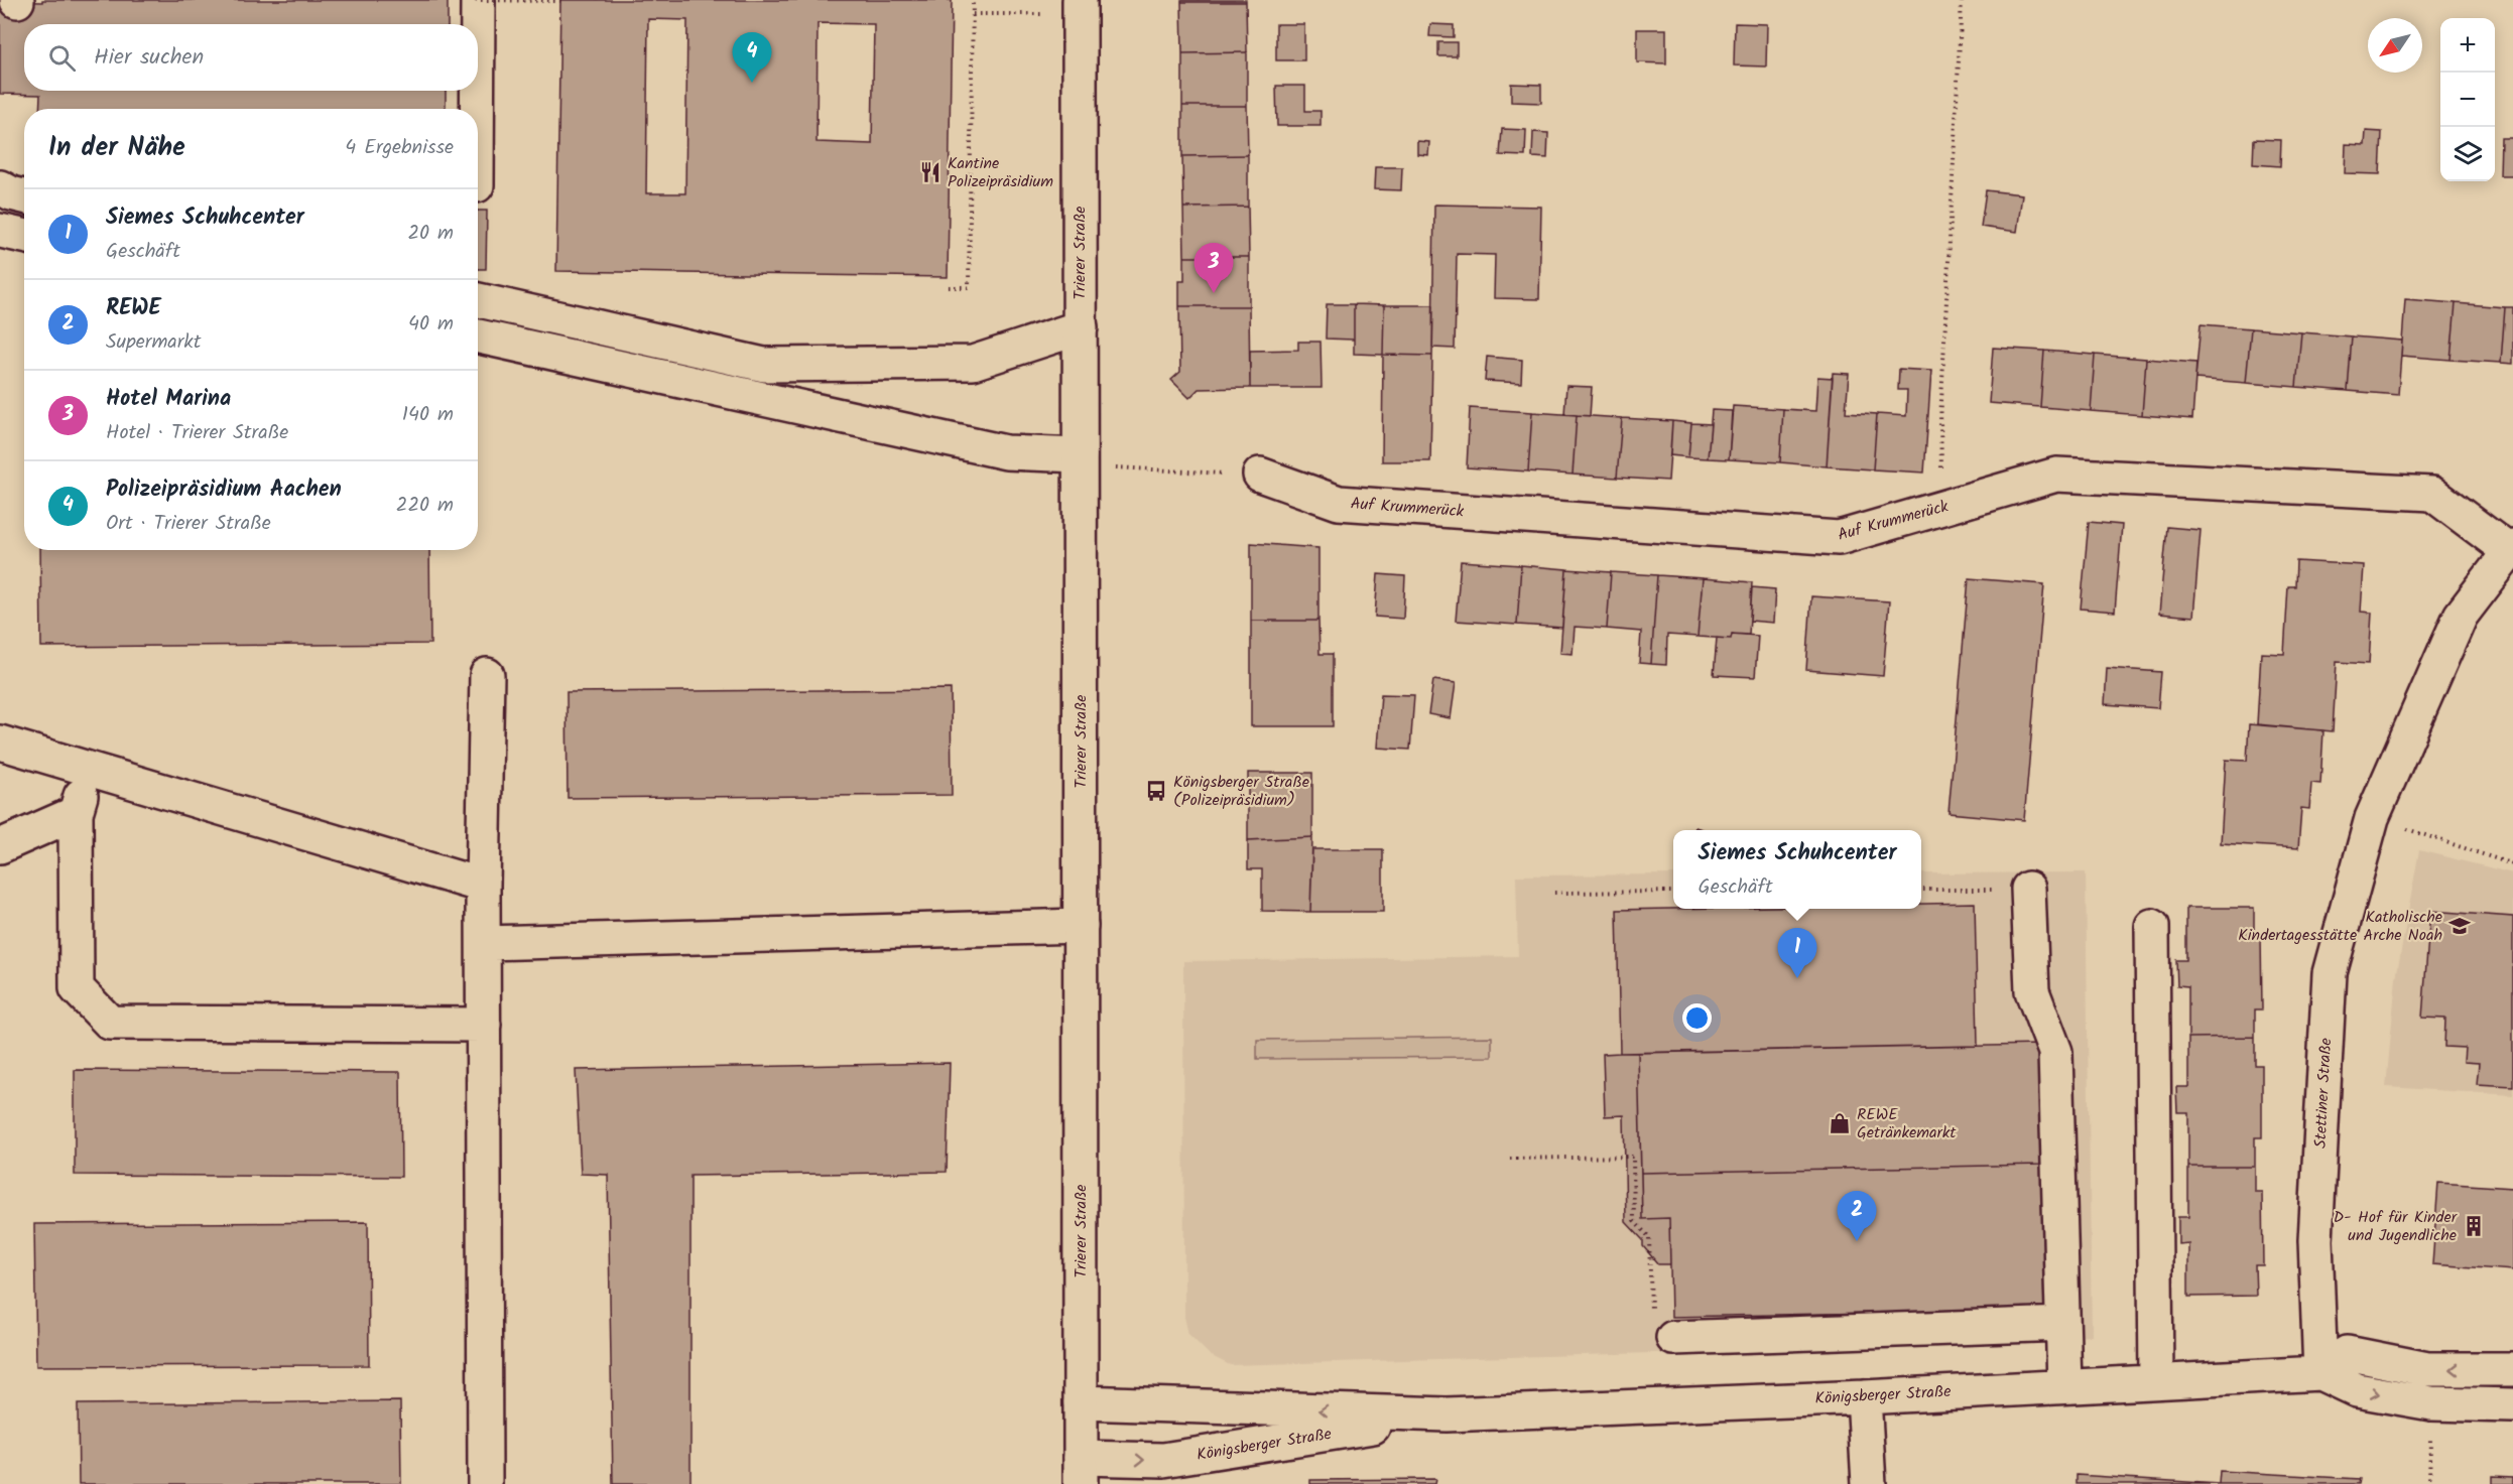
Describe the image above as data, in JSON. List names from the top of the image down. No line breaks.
{"streets":{"street":["Trierer Straße","Auf Krummerück","Stettiner Straße","Königsberger Straße"]},"crossings":[["Trierer Straße","Königsberger Straße"],["Auf Krummerück","Stettiner Straße"],["Stettiner Straße","Königsberger Straße"]],"places":{"restaurant":["Kantine Polizeipräsidium"],"bus stop":["Königsberger Straße (Polizeipräsidium)"],"school or university":["Katholische Kindertagesstätte Arche Noah"],"shop":["REWE Getränkemarkt"],"building":["D- Hof für Kinder und Jugendliche"]},"north":"bottom left","page":{"map_buttons":["+","−"],"search":"Hier suchen","pins":["4","3","1","2"],"heading":["In der Nähe","4 Ergebnisse"],"list":[{"mark":"1","name":"Siemes Schuhcenter","note":"Geschäft","value":"20 m"},{"mark":"2","name":"REWE","note":"Supermarkt","value":"40 m"},{"mark":"3","name":"Hotel Marina","note":"Hotel · Trierer Straße","value":"140 m"},{"mark":"4","name":"Polizeipräsidium Aachen","note":"Ort · Trierer Straße","value":"220 m"}],"popup":["Siemes Schuhcenter","Geschäft"]}}
